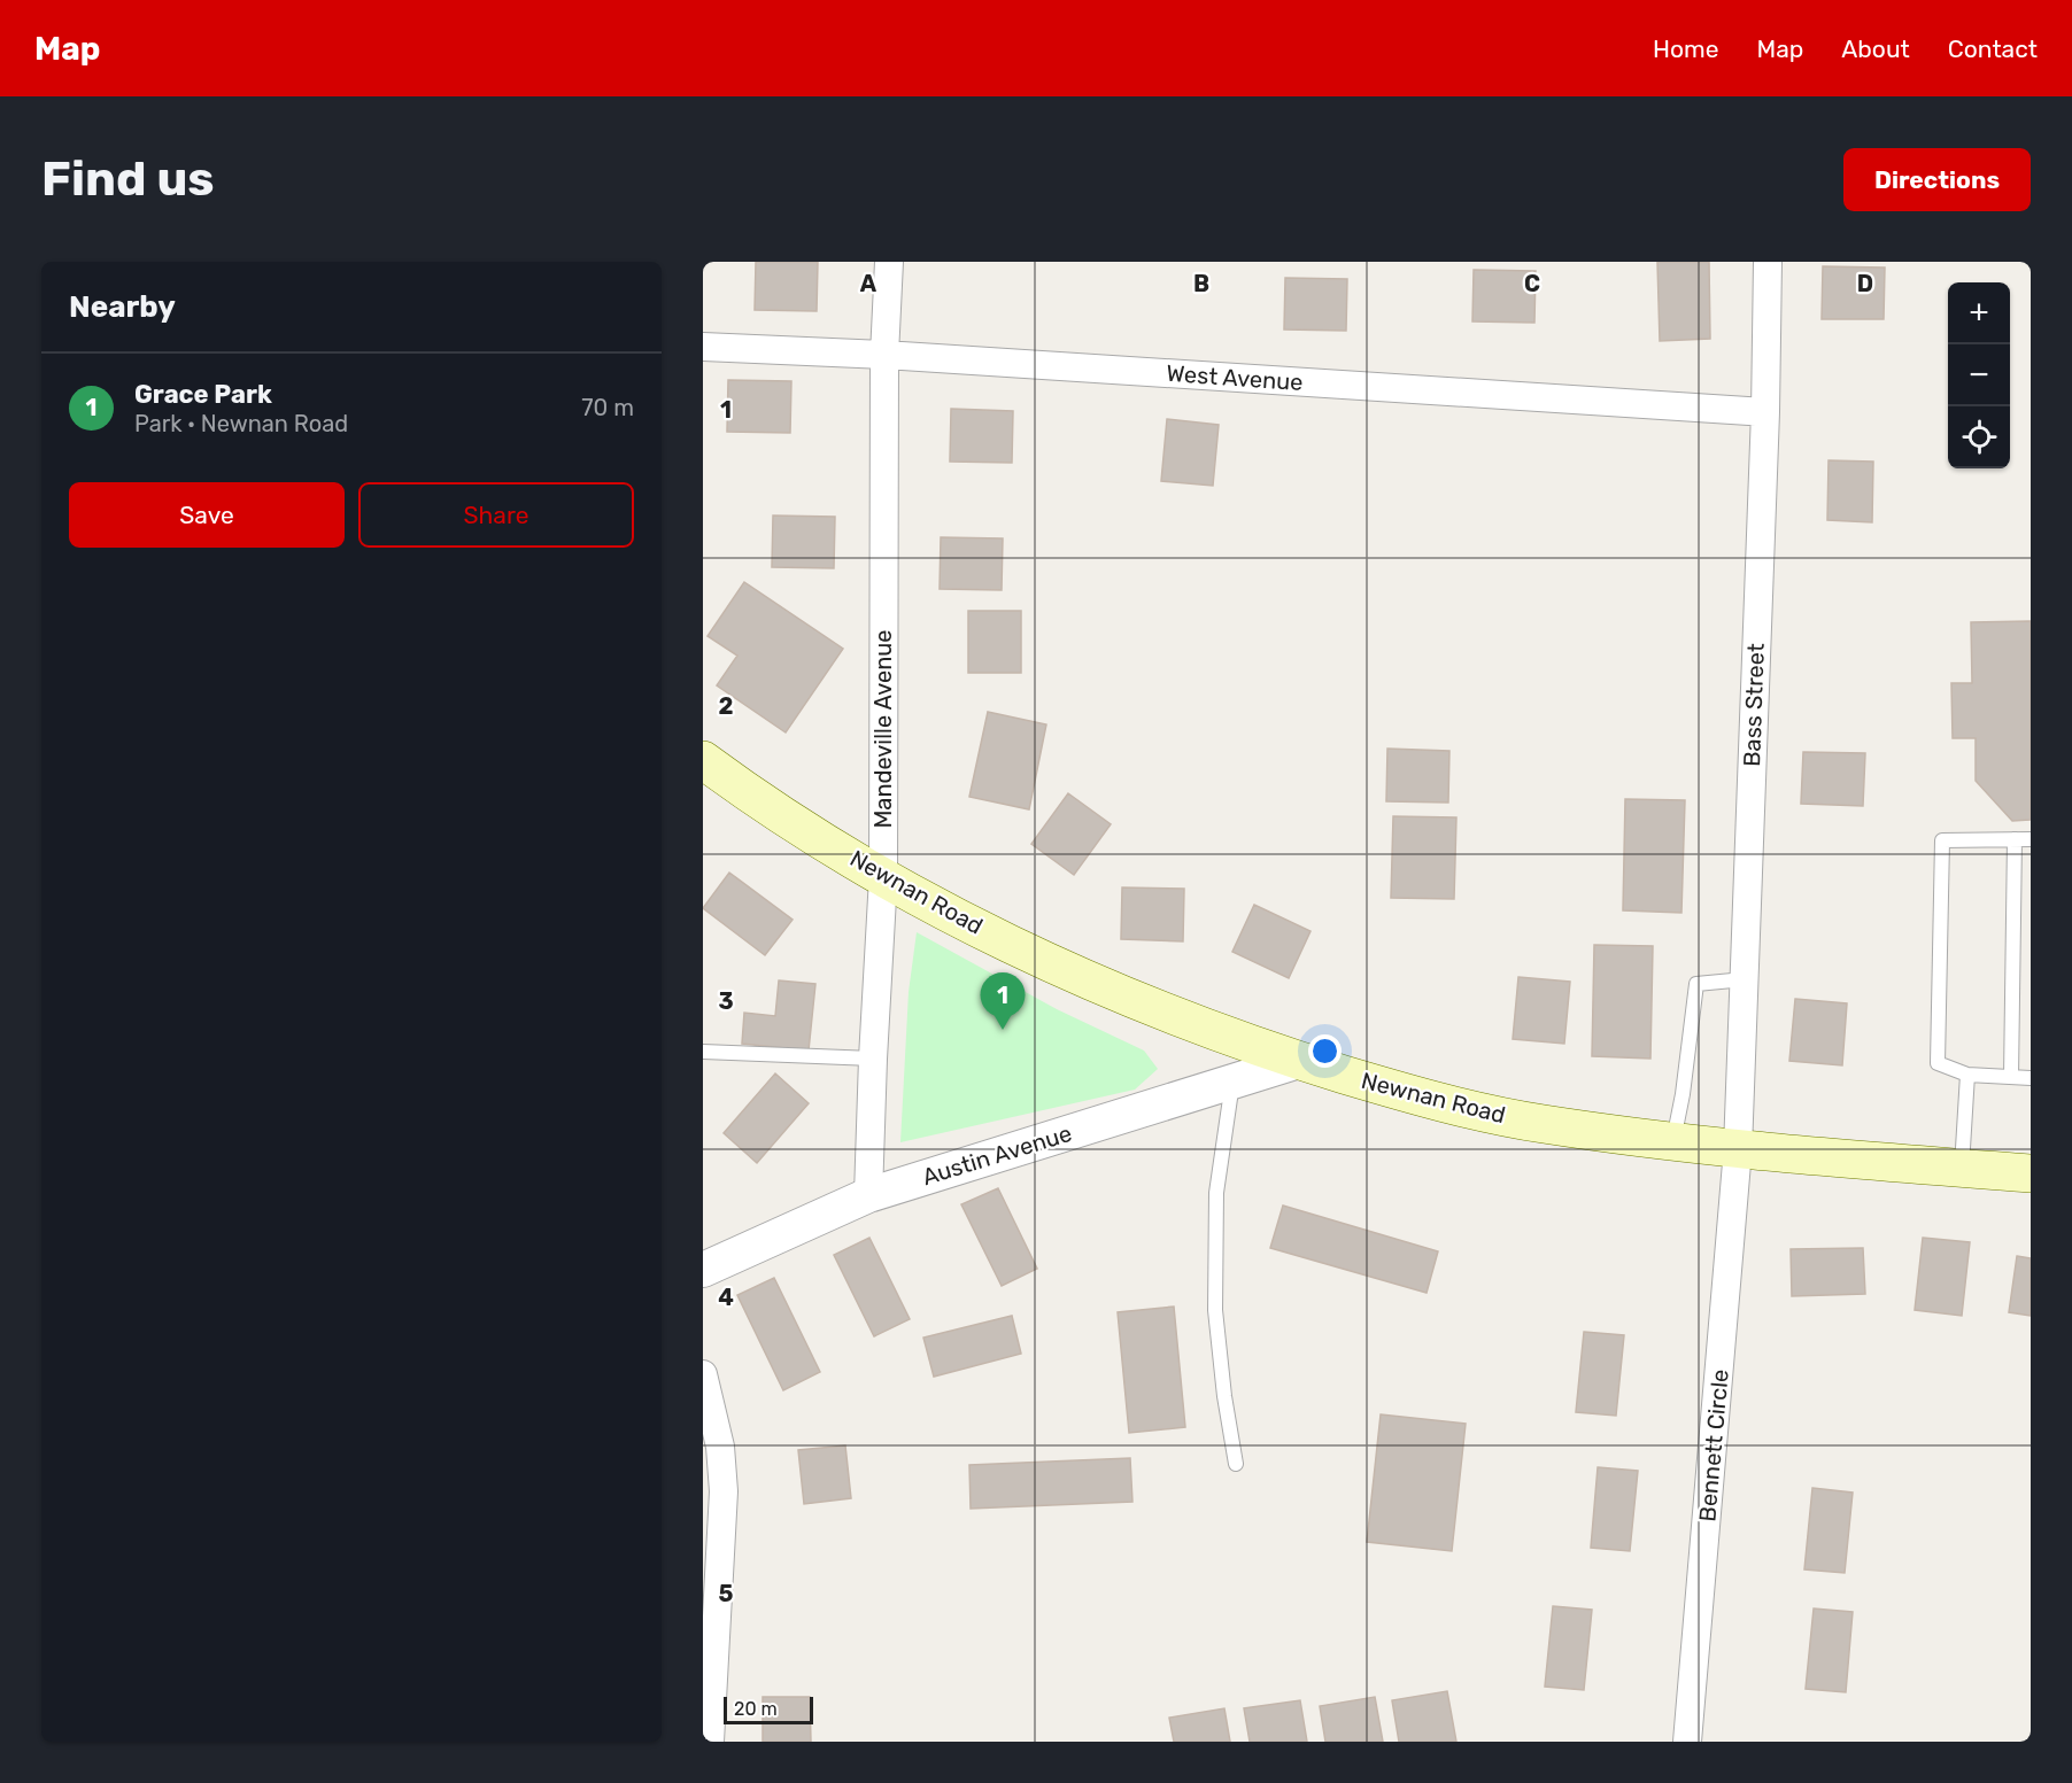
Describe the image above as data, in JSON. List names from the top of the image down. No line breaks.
{"streets":{"main road":["Newnan Road"],"street":["West Avenue","Bass Street","Mandeville Avenue","Austin Avenue","Bennett Circle"]},"crossings":[["West Avenue","Bass Street"],["West Avenue","Mandeville Avenue"],["Bass Street","Newnan Road"],["Bass Street","Bennett Circle"],["Mandeville Avenue","Newnan Road"],["Mandeville Avenue","Austin Avenue"],["Newnan Road","Austin Avenue"],["Newnan Road","Bennett Circle"]],"scale_bar":"20 m","page":{"header":"Map","nav":["Home","Map","About","Contact"],"buttons":["Directions",["Save","Share"]],"title":"Find us","heading":"Nearby","map_buttons":["+","−"],"list":[{"mark":"1","name":"Grace Park","note":"Park · Newnan Road","value":"70 m"}],"pins":"1","scale":"20 m"},"grid":{"columns":["A","B","C","D"],"rows":["1","2","3","4","5"]}}
